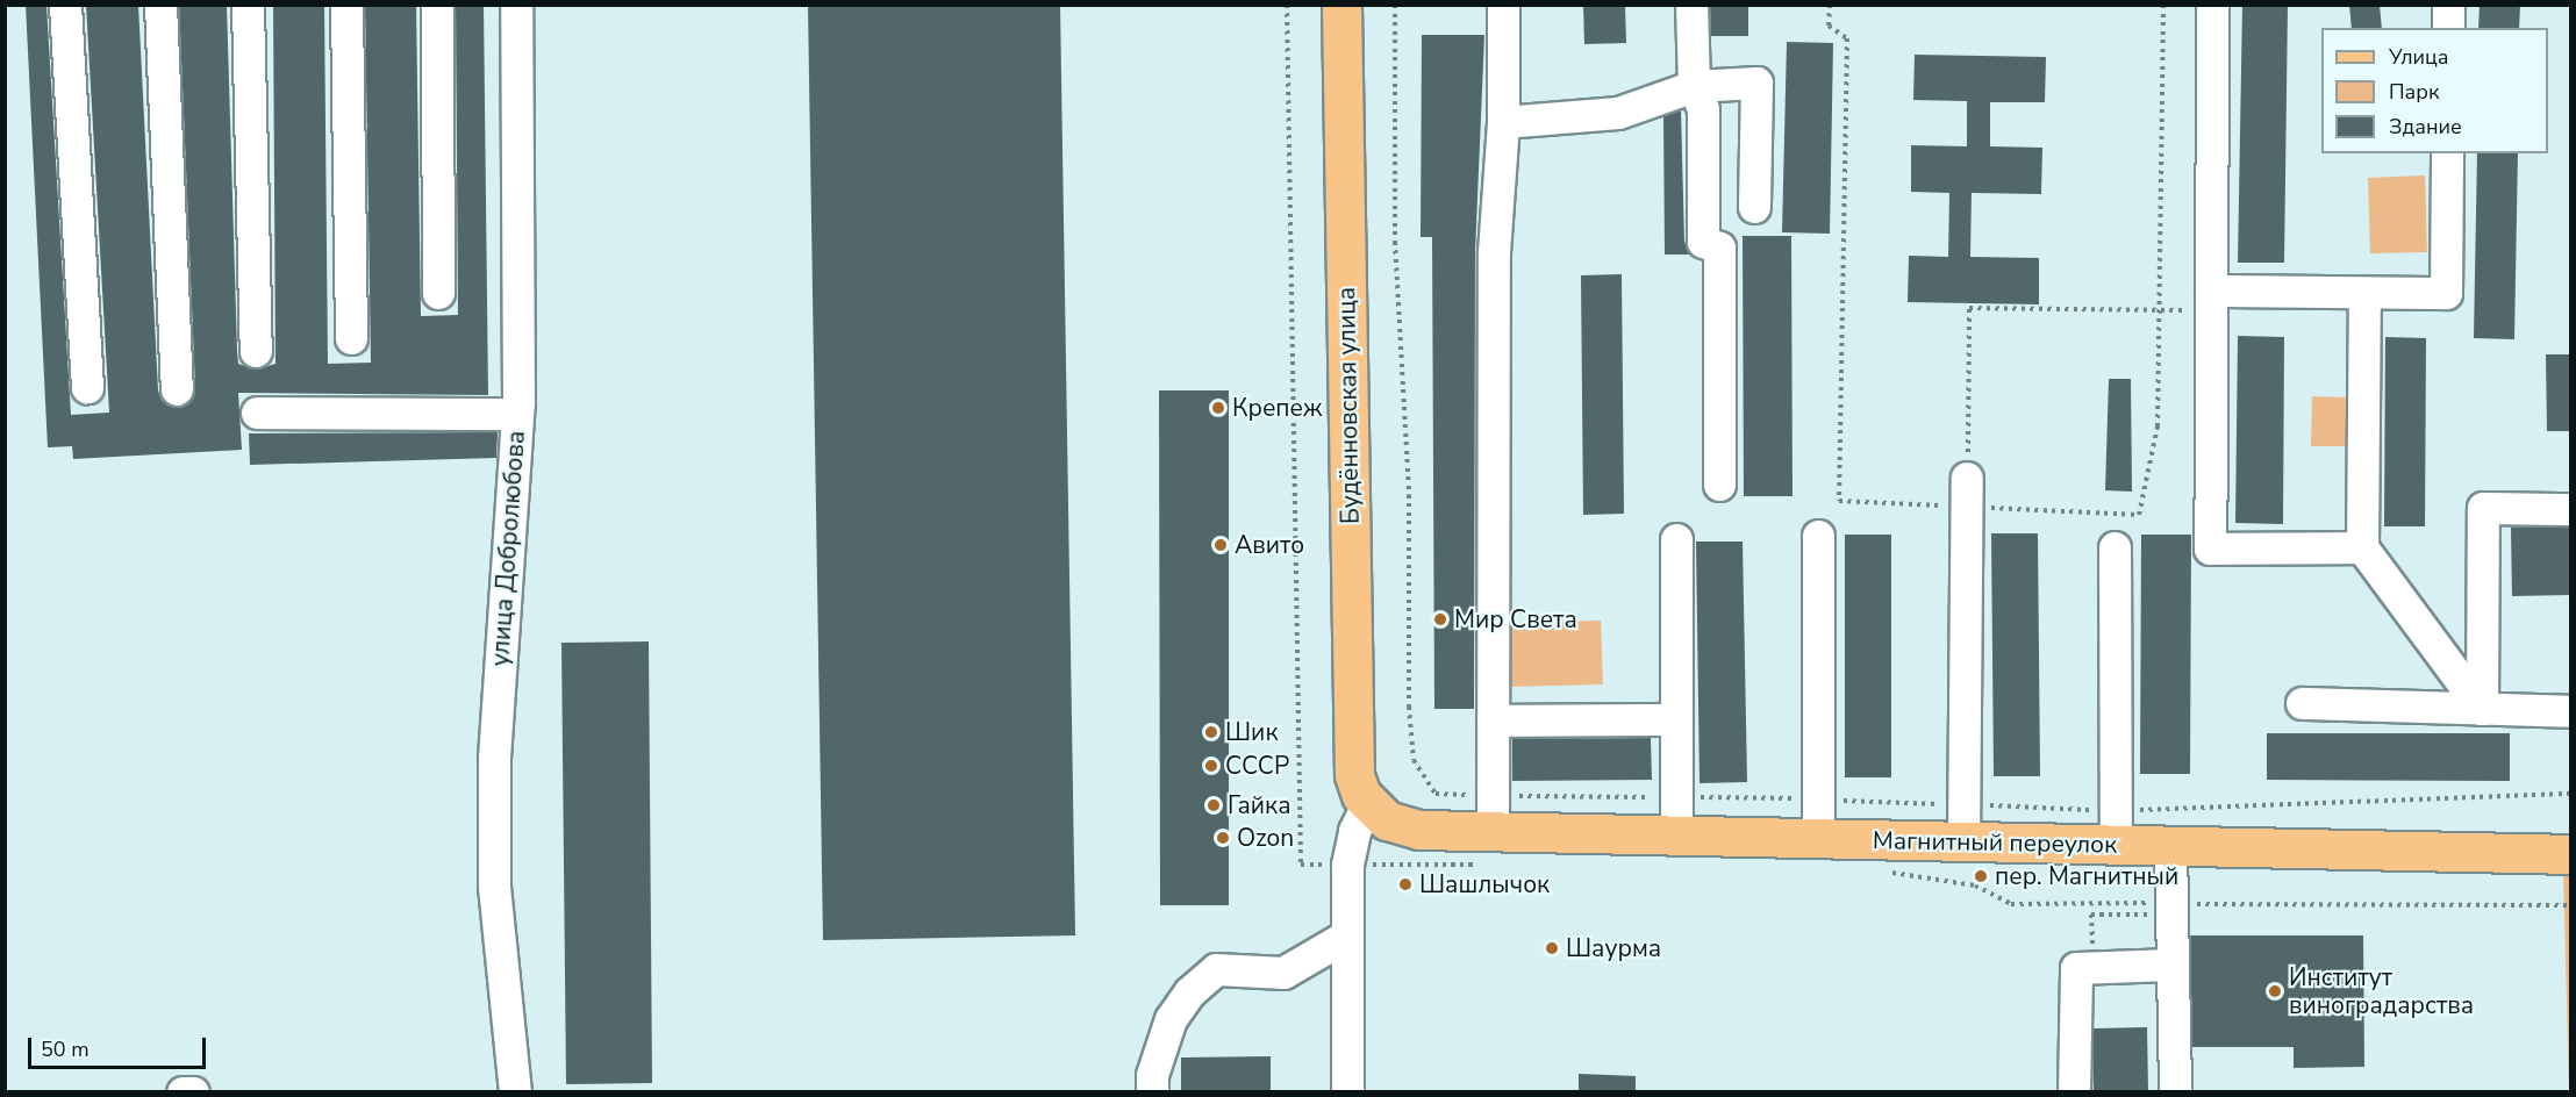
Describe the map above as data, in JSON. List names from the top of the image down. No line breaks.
{"streets":{"main road":["Будённовская улица","Магнитный переулок"],"street":["улица Добролюбова"]},"crossings":[["Будённовская улица","Магнитный переулок"]],"places":["Крепеж","Авито","Мир Света","Шик","СССР","Гайка","Ozon","пер. Магнитный","Шашлычок","Шаурма","Институт виноградарства"],"legend":["Улица","Парк","Здание"],"scale_bar":"50 m"}
